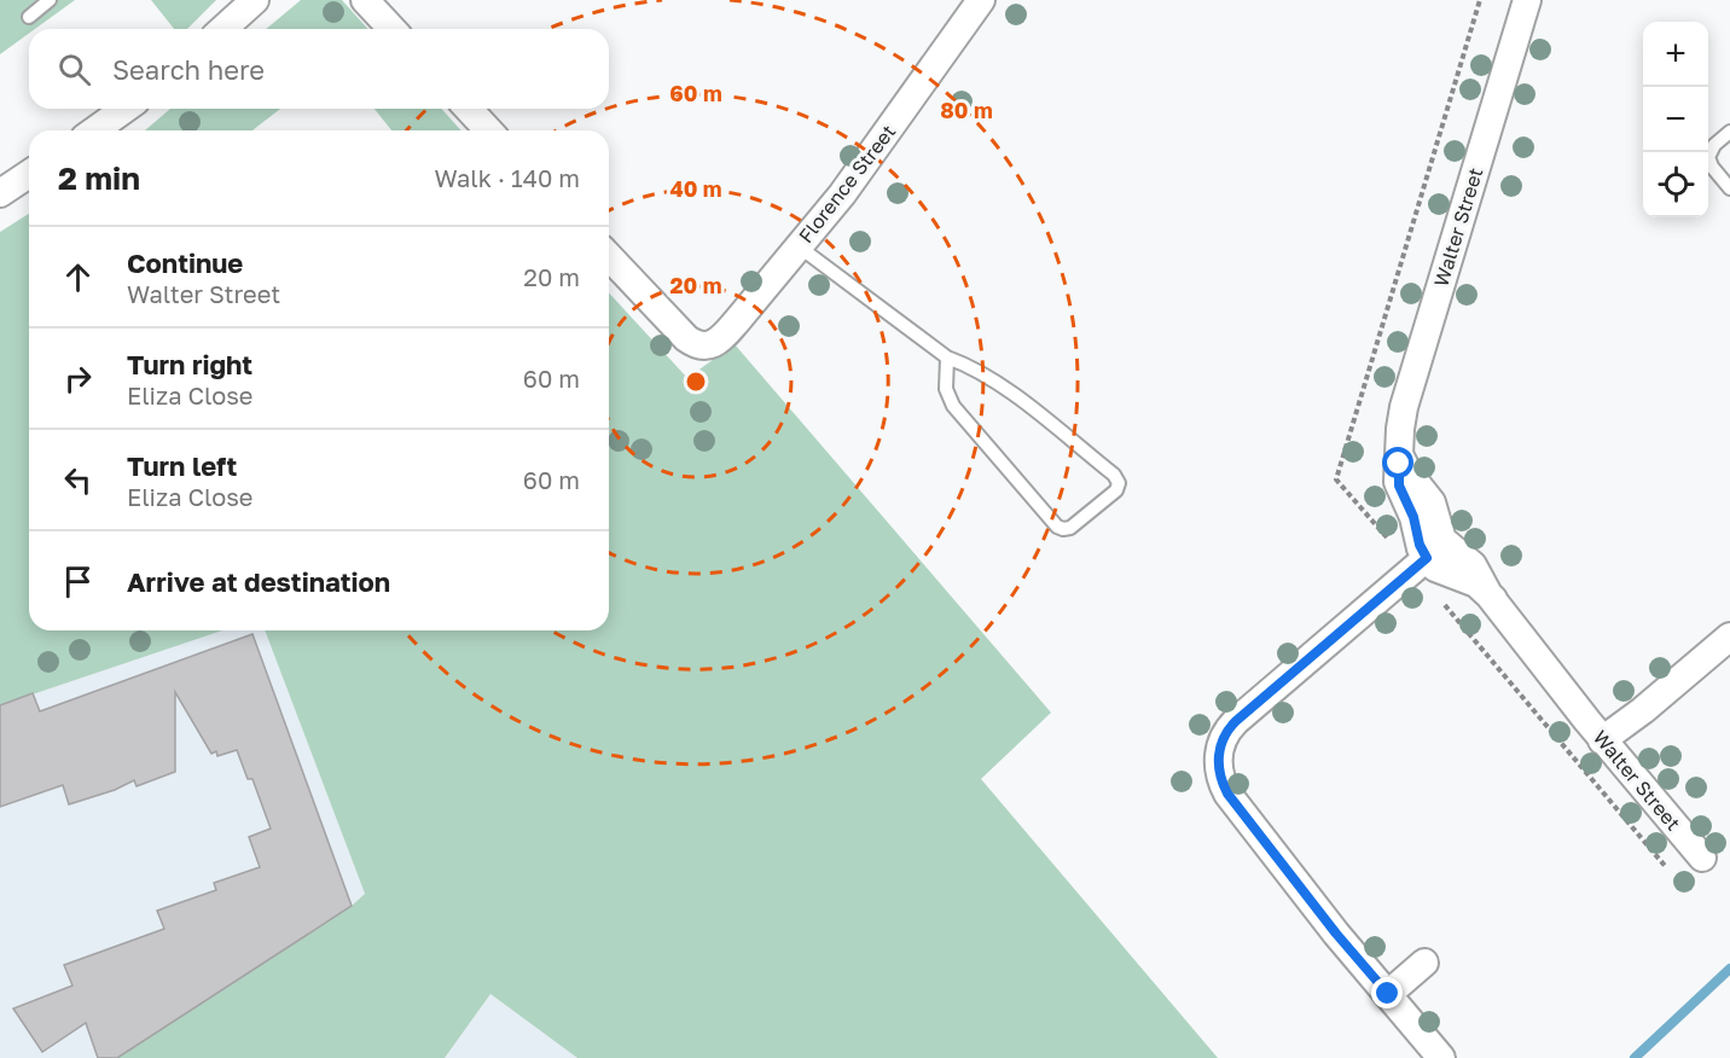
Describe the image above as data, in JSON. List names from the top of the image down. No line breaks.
{"streets":{"street":["Florence Street","Walter Street"]},"page":{"map_buttons":["+","−"],"search":"Search here","heading":["2 min","Walk · 140 m"],"list":[["Continue","Walter Street","20 m"],["Turn right","Eliza Close","60 m"],["Turn left","Eliza Close","60 m"],"Arrive at destination"]},"rings":["60 m","80 m","40 m","20 m"]}
